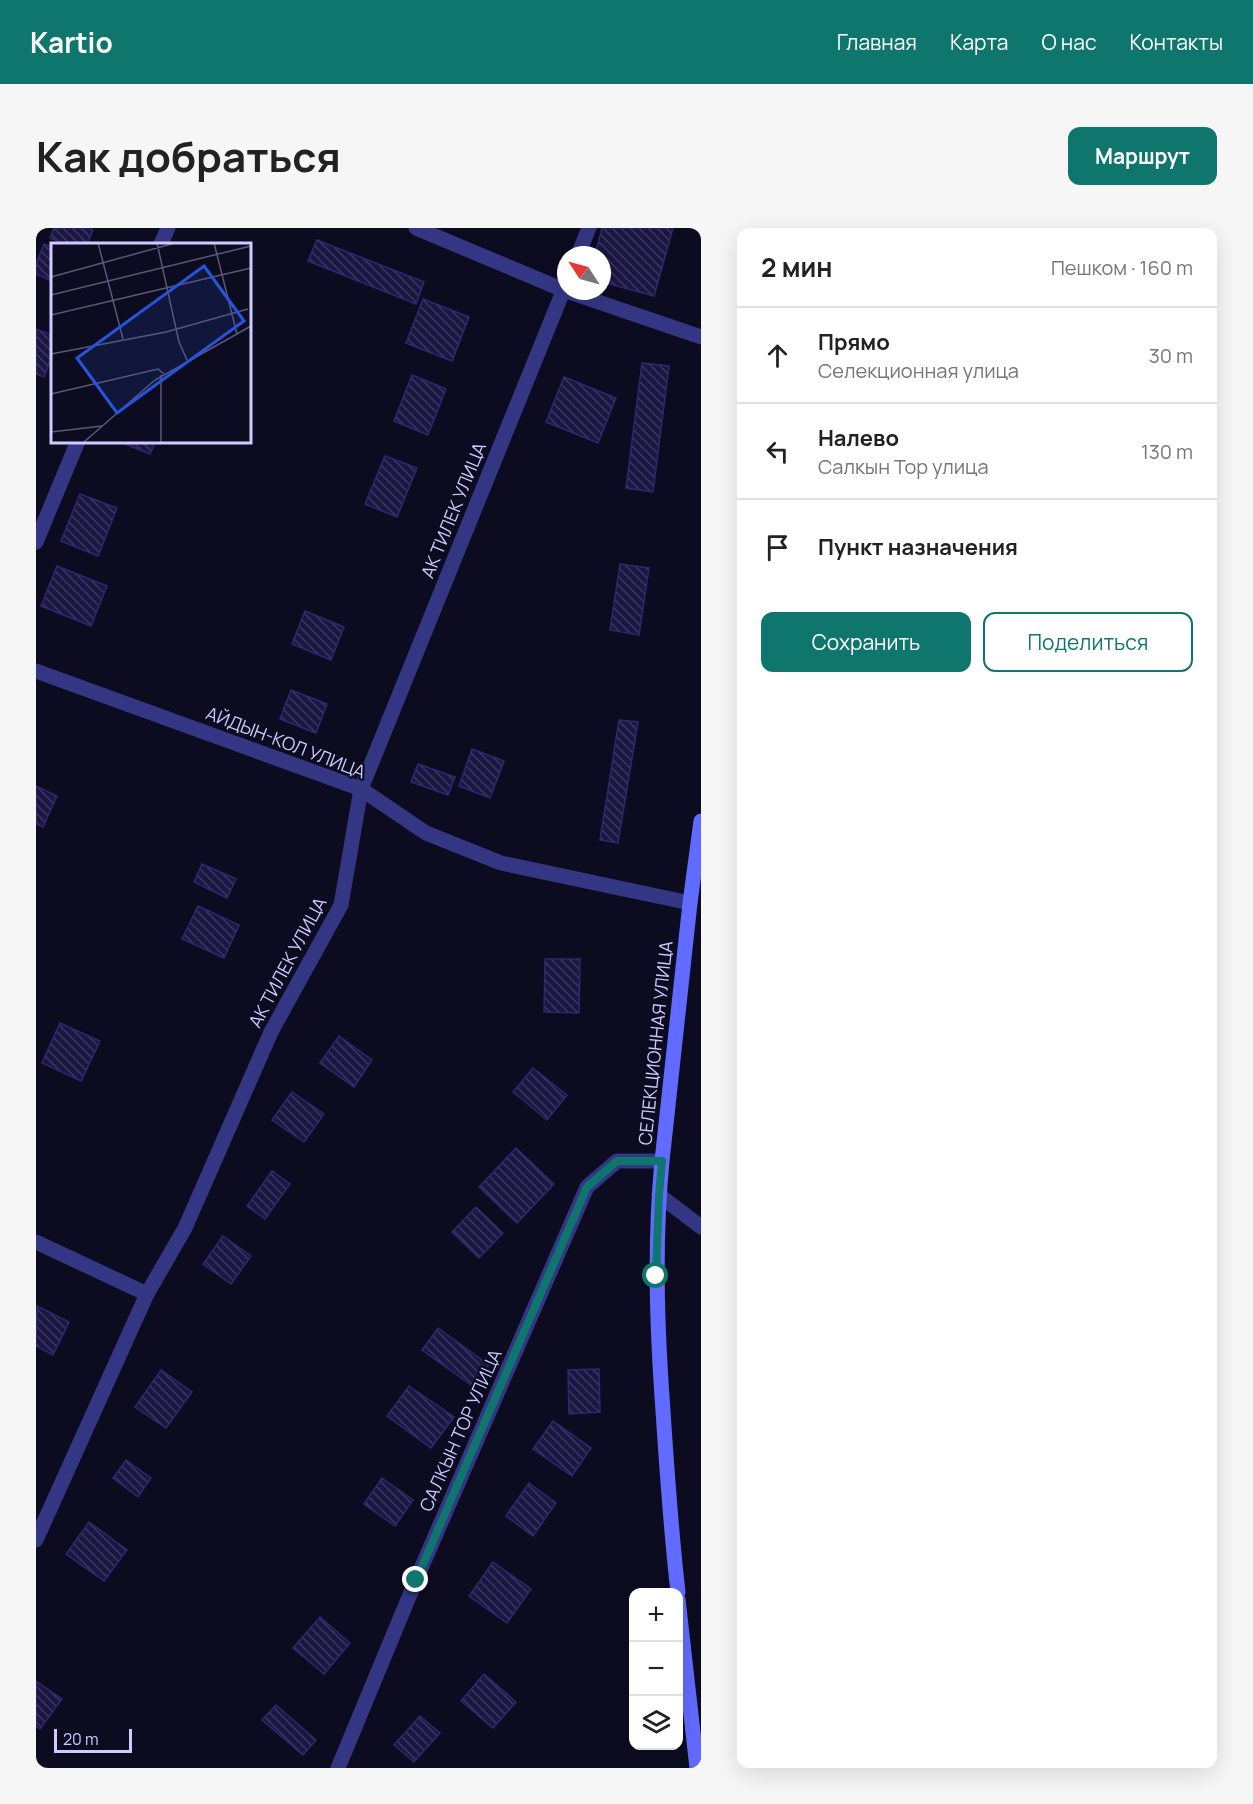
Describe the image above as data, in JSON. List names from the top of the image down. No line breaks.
{"streets":{"street":["АК ТИЛЕК УЛИЦА","АЙДЫН-КОЛ УЛИЦА","СЕЛЕКЦИОННАЯ УЛИЦА","САЛКЫН ТОР УЛИЦА"]},"crossings":[["АК ТИЛЕК УЛИЦА","АЙДЫН-КОЛ УЛИЦА"],["АЙДЫН-КОЛ УЛИЦА","СЕЛЕКЦИОННАЯ УЛИЦА"],["СЕЛЕКЦИОННАЯ УЛИЦА","САЛКЫН ТОР УЛИЦА"]],"scale_bar":"20 m","north":"top left","page":{"header":"Kartio","nav":["Главная","Карта","О нас","Контакты"],"title":"Как добраться","buttons":["Маршрут",["Сохранить","Поделиться"]],"heading":["2 мин","Пешком · 160 m"],"list":[["Прямо","Селекционная улица","30 m"],["Налево","Салкын Тор улица","130 m"],"Пункт назначения"],"map_buttons":["+","−"],"scale":"20 m"}}
